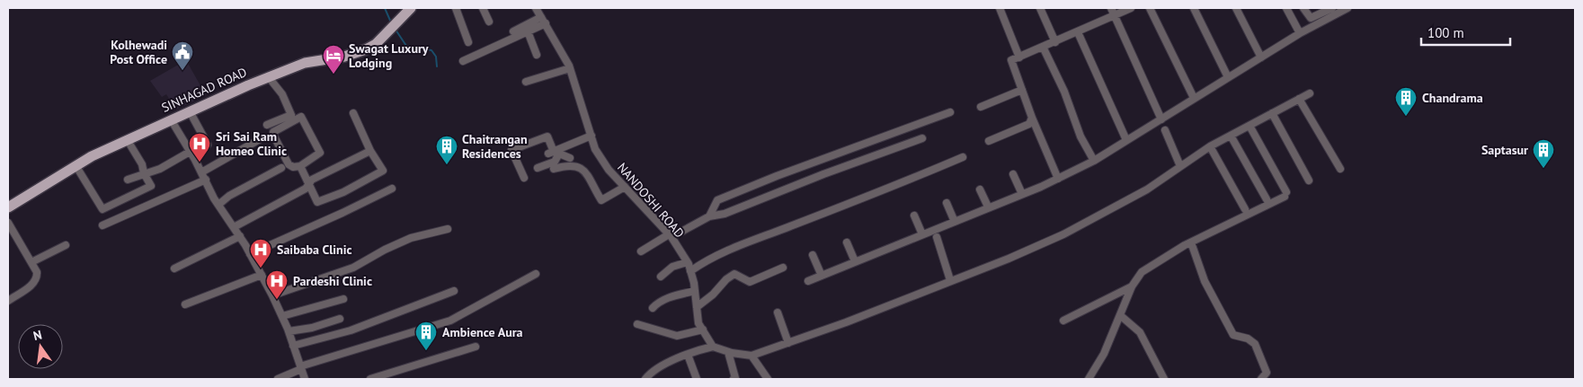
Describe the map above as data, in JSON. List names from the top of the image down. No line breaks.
{"streets":{"main road":["SINHAGAD ROAD"],"street":["NANDOSHI ROAD"]},"places":{"public building":["Kolhewadi Post Office"],"hotel":["Swagat Luxury Lodging"],"building":["Chandrama","Chaitrangan Residences","Saptasur","Ambience Aura"],"hospital":["Sri Sai Ram Homeo Clinic","Saibaba Clinic","Pardeshi Clinic"]},"scale_bar":"100 m","north":"top"}
